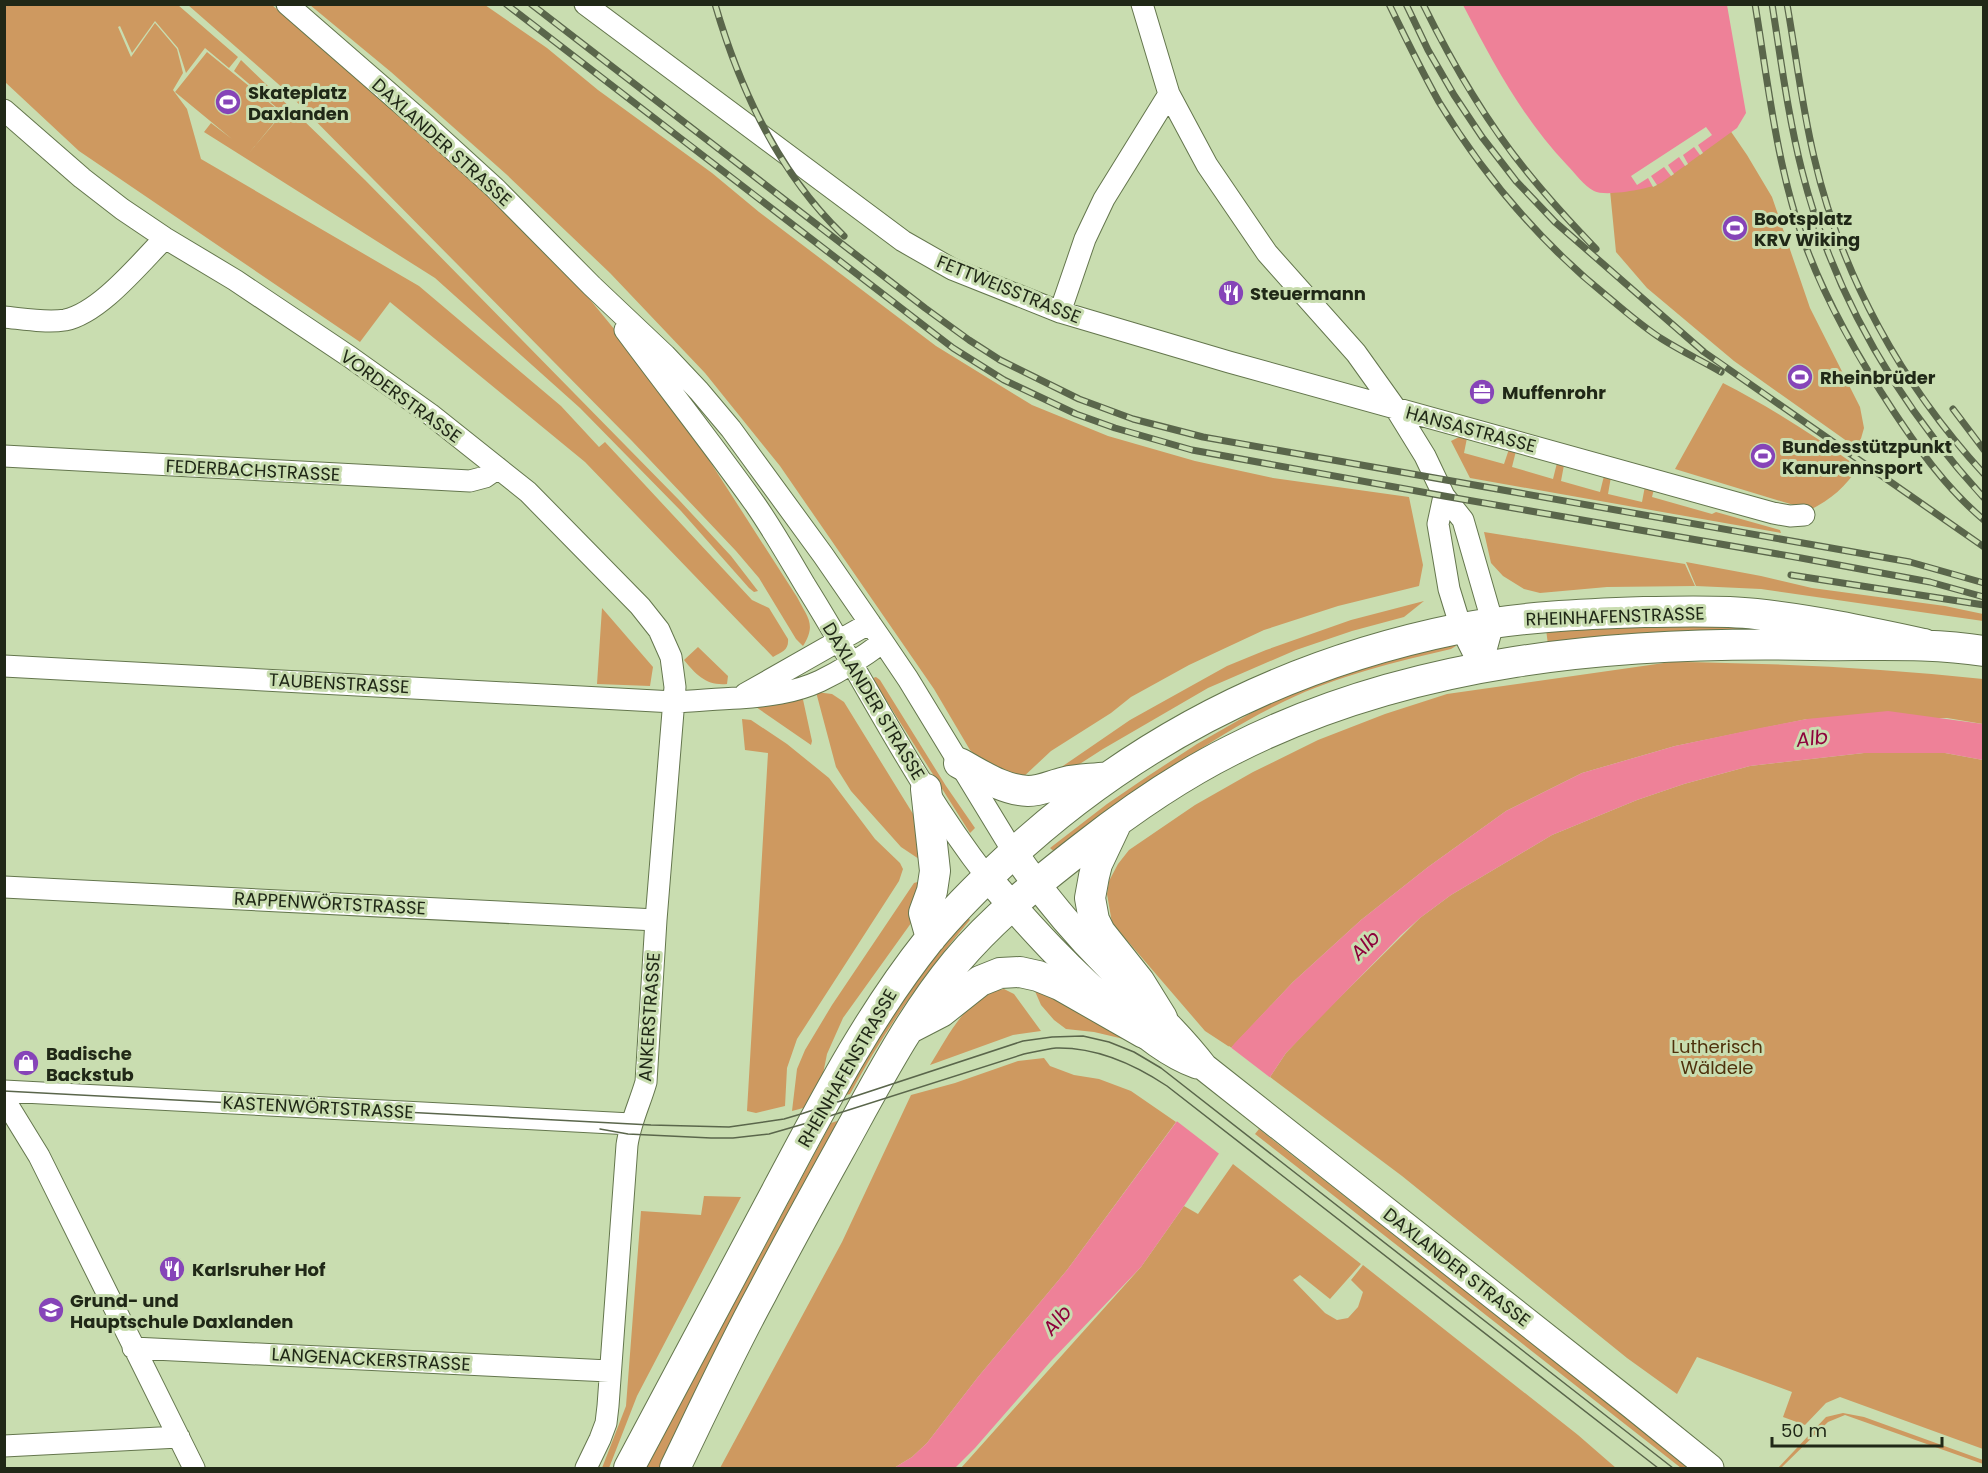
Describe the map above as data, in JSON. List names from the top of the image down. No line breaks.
{"streets":{"main road":["RHEINHAFENSTRASSE"],"street":["DAXLANDER STRASSE","FETTWEISSTRASSE","VORDERSTRASSE","HANSASTRASSE","FEDERBACHSTRASSE","TAUBENSTRASSE","RAPPENWÖRTSTRASSE","ANKERSTRASSE","KASTENWÖRTSTRASSE","LANGENACKERSTRASSE"]},"crossings":[["DAXLANDER STRASSE","RHEINHAFENSTRASSE"],["FETTWEISSTRASSE","HANSASTRASSE"],["VORDERSTRASSE","FEDERBACHSTRASSE"],["VORDERSTRASSE","TAUBENSTRASSE"],["VORDERSTRASSE","ANKERSTRASSE"],["TAUBENSTRASSE","ANKERSTRASSE"],["RAPPENWÖRTSTRASSE","ANKERSTRASSE"],["ANKERSTRASSE","KASTENWÖRTSTRASSE"],["ANKERSTRASSE","LANGENACKERSTRASSE"]],"water":["Alb"],"parks":["Lutherisch Wäldele"],"places":{"sports":["Skateplatz Daxlanden","Bootsplatz KRV Wiking","Rheinbrüder","Bundesstützpunkt Kanurennsport"],"restaurant":["Steuermann","Karlsruher Hof"],"office":["Muffenrohr"],"shop":["Badische Backstub"],"school or university":["Grund- und Hauptschule Daxlanden"]},"scale_bar":"50 m"}
